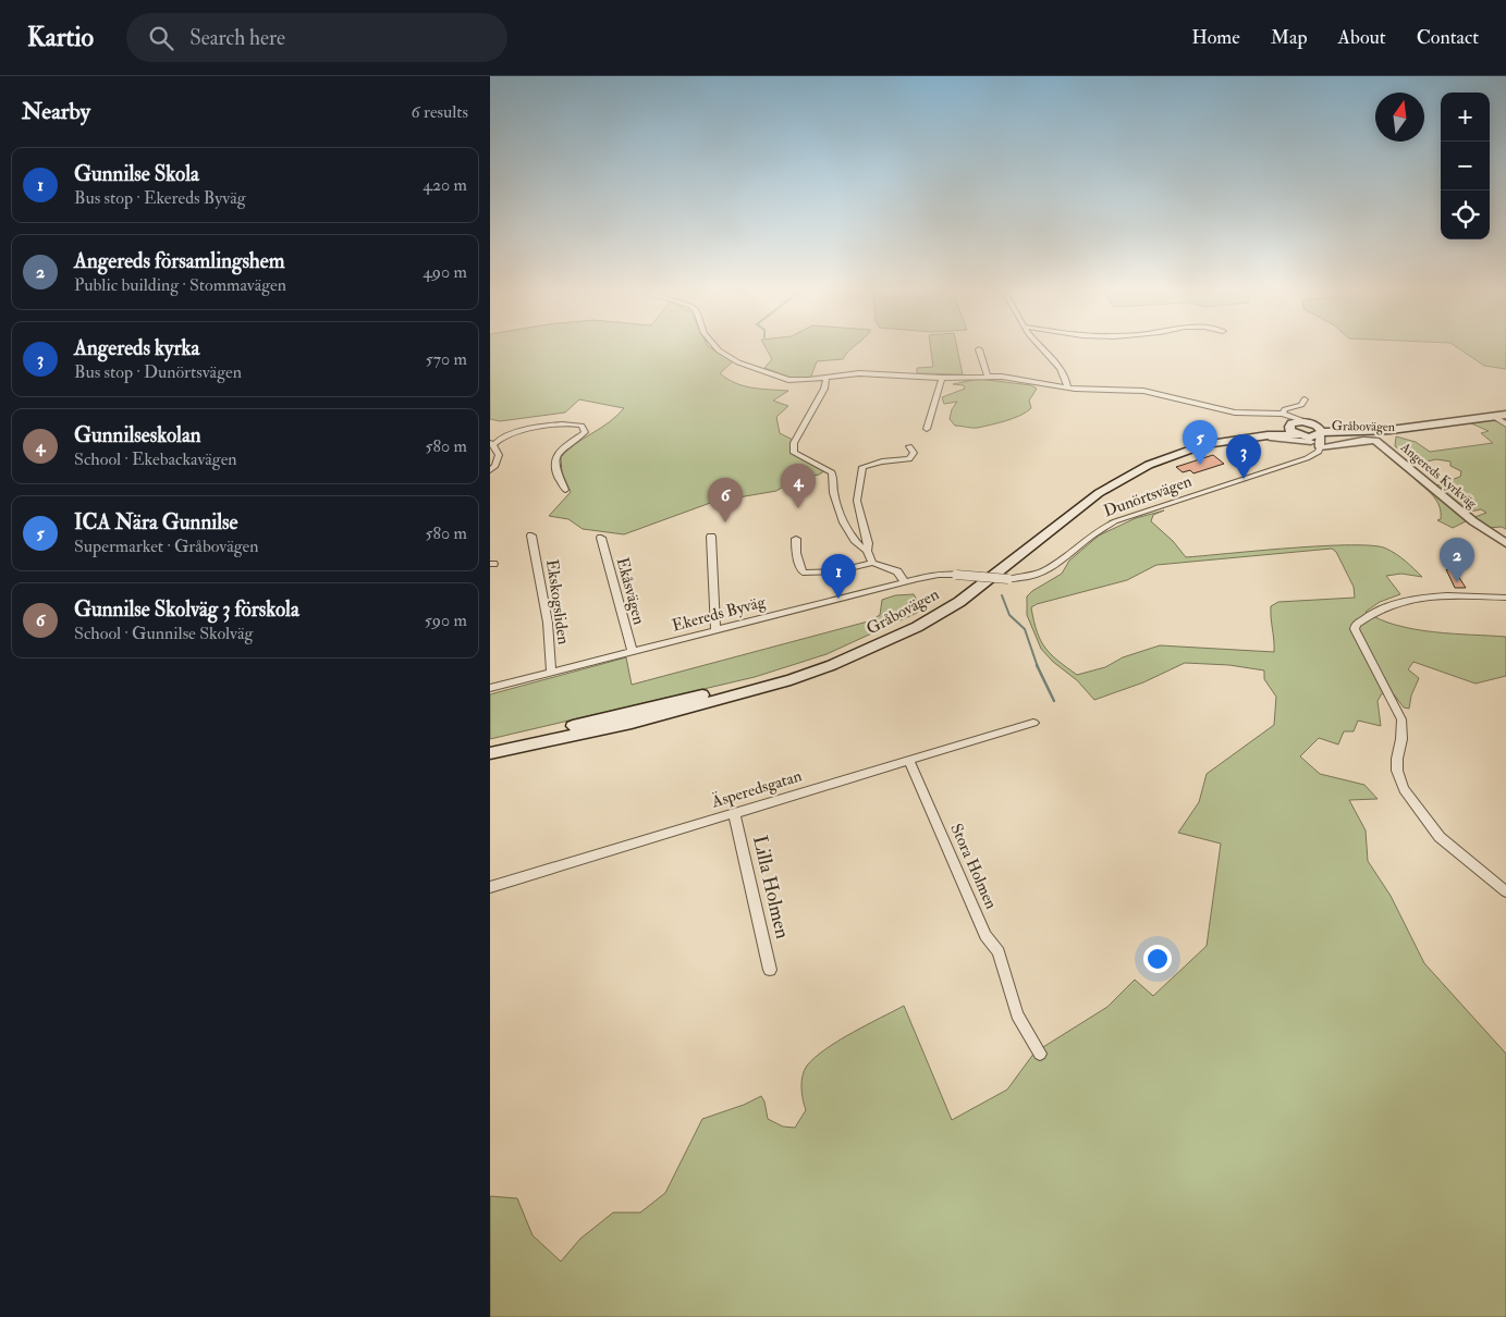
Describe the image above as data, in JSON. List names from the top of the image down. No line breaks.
{"streets":{"main road":["Gråbovägen"],"street":["Angereds Kyrkväg","Dunörtsvägen","Ekåsvägen","Ekskogsliden","Ekereds Byväg","Äsperedsgatan","Stora Holmen","Lilla Holmen"]},"crossings":[["Gråbovägen","Angereds Kyrkväg"],["Gråbovägen","Dunörtsvägen"],["Angereds Kyrkväg","Dunörtsvägen"],["Dunörtsvägen","Ekereds Byväg"],["Ekåsvägen","Ekereds Byväg"],["Ekskogsliden","Ekereds Byväg"],["Äsperedsgatan","Stora Holmen"],["Äsperedsgatan","Lilla Holmen"]],"north":"top","page":{"header":"Kartio","search":"Search here","nav":["Home","Map","About","Contact"],"heading":["Nearby","6 results"],"map_buttons":["+","−"],"list":[{"mark":"1","name":"Gunnilse Skola","note":"Bus stop · Ekereds Byväg","value":"420 m"},{"mark":"2","name":"Angereds församlingshem","note":"Public building · Stommavägen","value":"490 m"},{"mark":"3","name":"Angereds kyrka","note":"Bus stop · Dunörtsvägen","value":"570 m"},{"mark":"4","name":"Gunnilseskolan","note":"School · Ekebackavägen","value":"580 m"},{"mark":"5","name":"ICA Nära Gunnilse","note":"Supermarket · Gråbovägen","value":"580 m"},{"mark":"6","name":"Gunnilse Skolväg 3 förskola","note":"School · Gunnilse Skolväg","value":"590 m"}],"pins":["5","3","4","6","2","1"]}}
